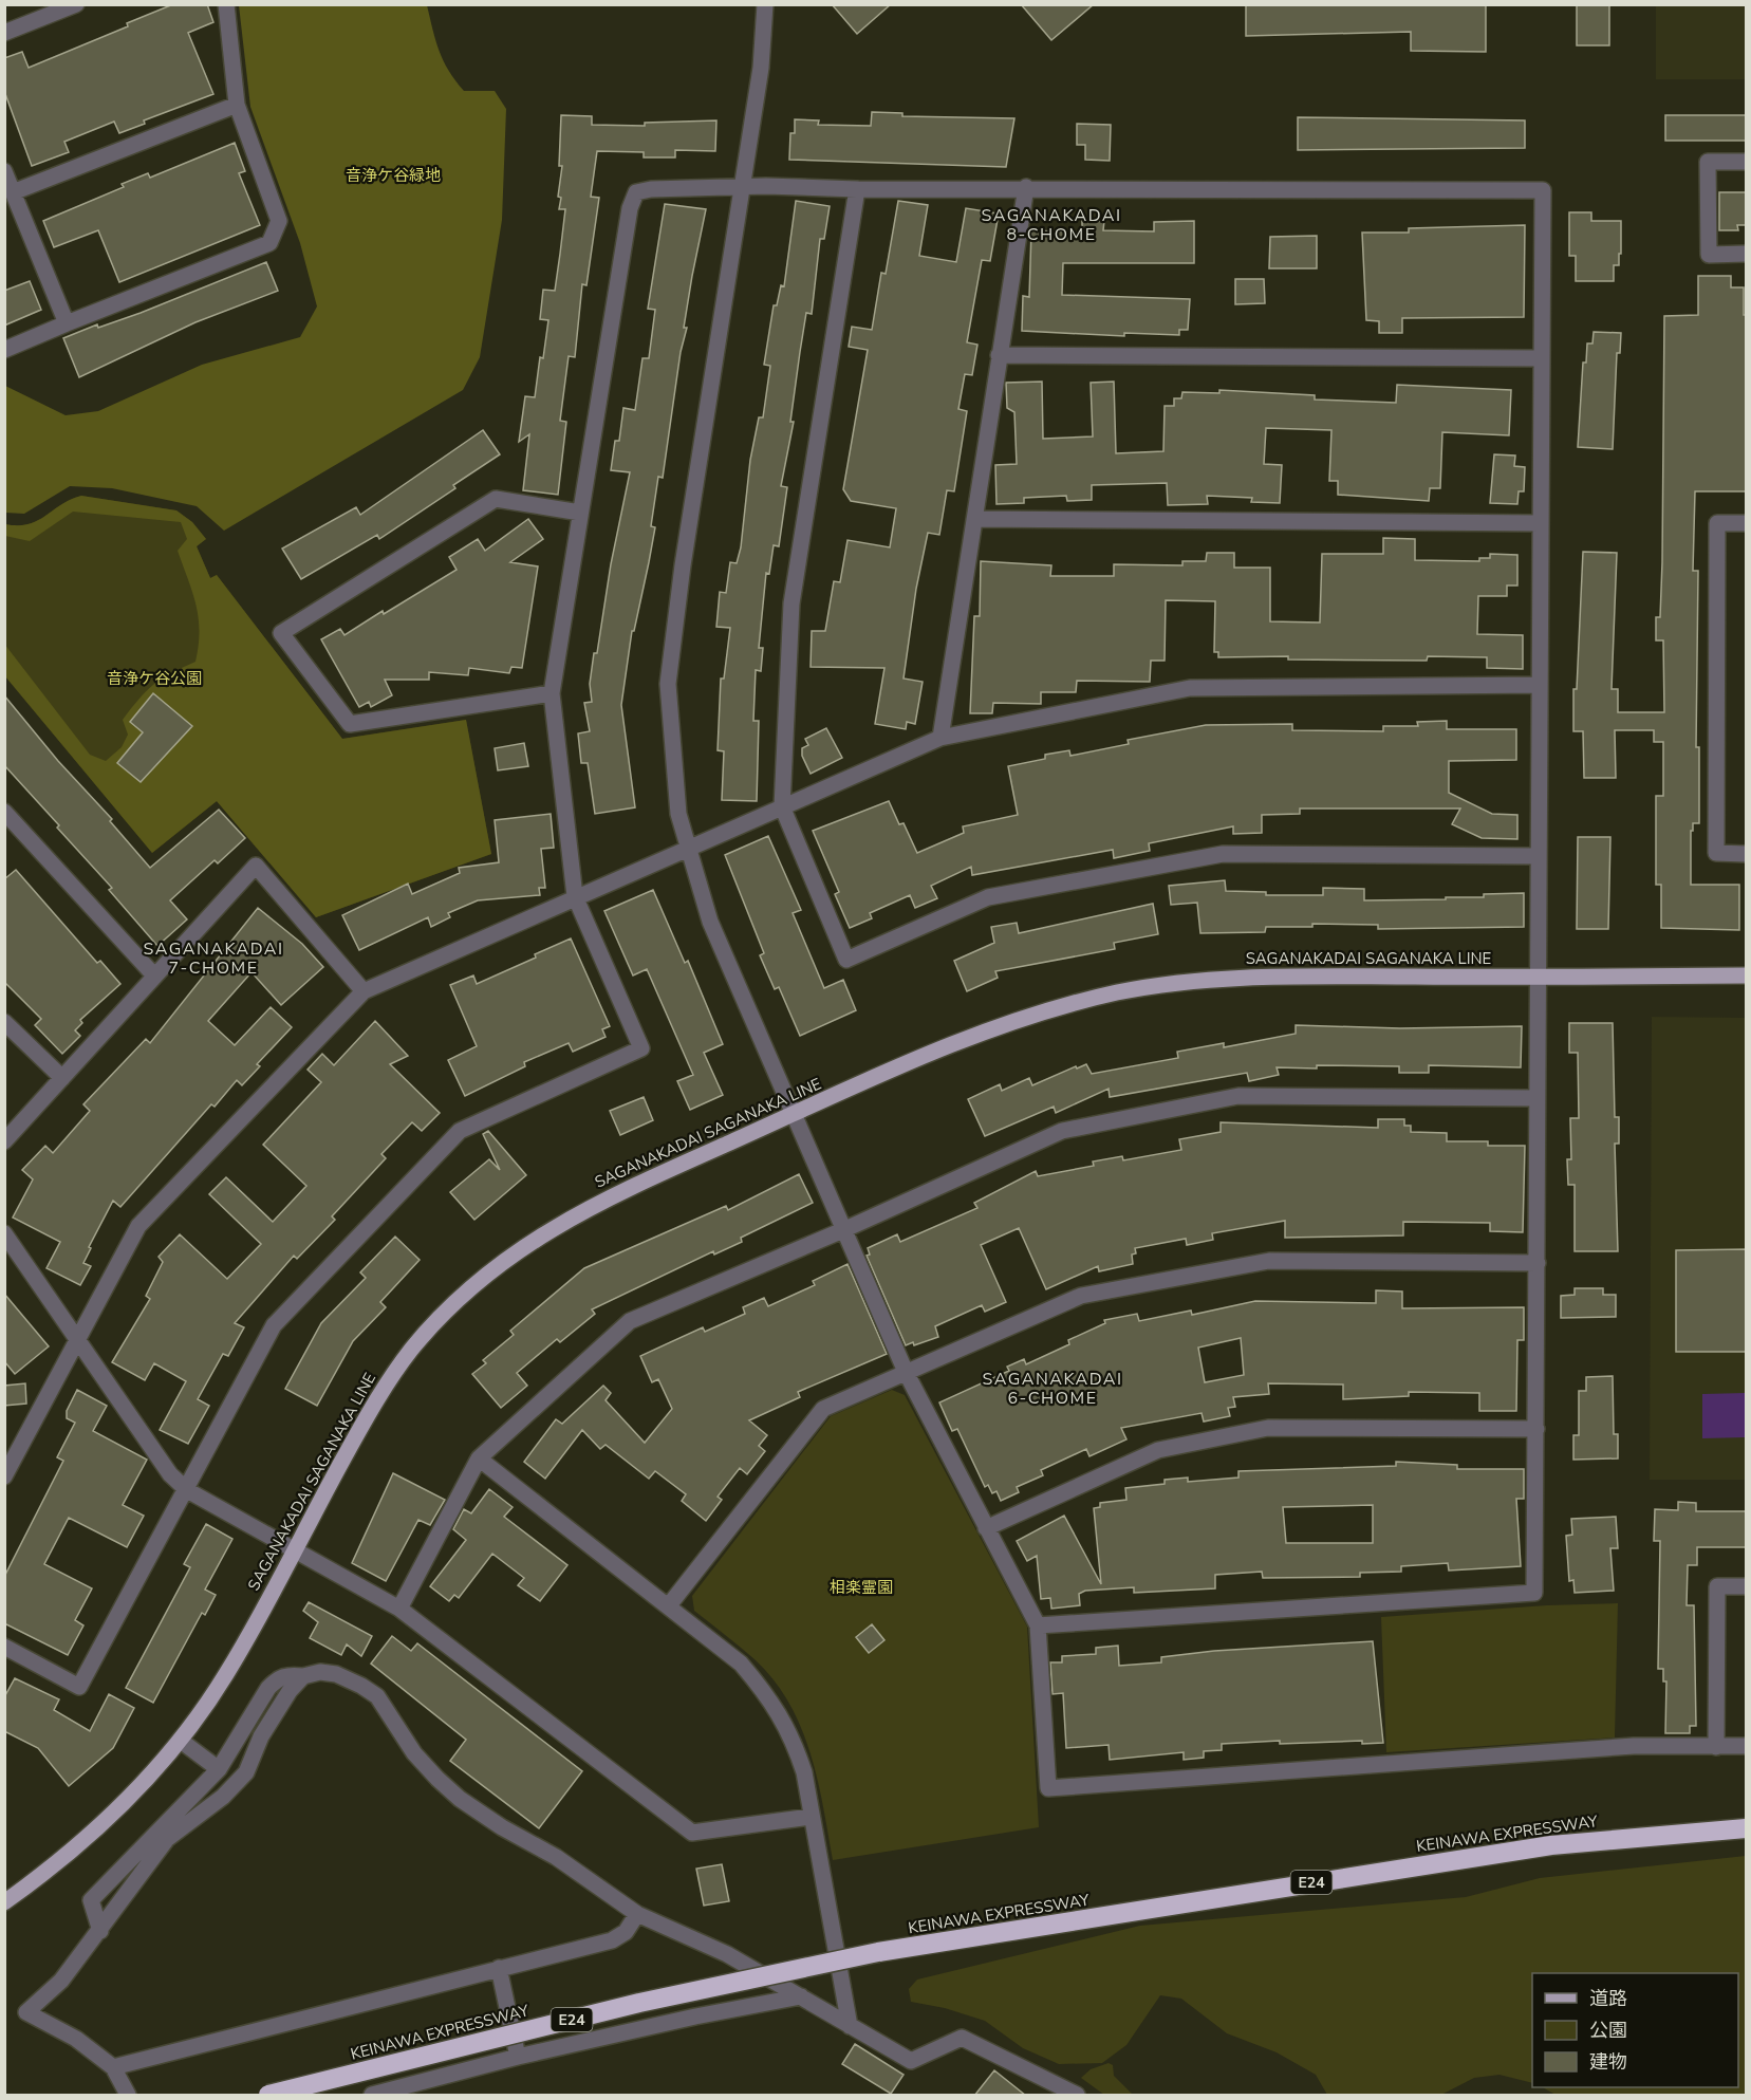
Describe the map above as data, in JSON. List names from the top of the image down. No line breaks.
{"streets":{"highway":["KEINAWA EXPRESSWAY","E24"],"main road":["SAGANAKADAI SAGANAKA LINE"]},"districts":["SAGANAKADAI 8-CHOME","SAGANAKADAI 7-CHOME","SAGANAKADAI 6-CHOME"],"parks":["音浄ケ谷緑地","音浄ケ谷公園","相楽霊園"],"legend":["道路","公園","建物"]}
